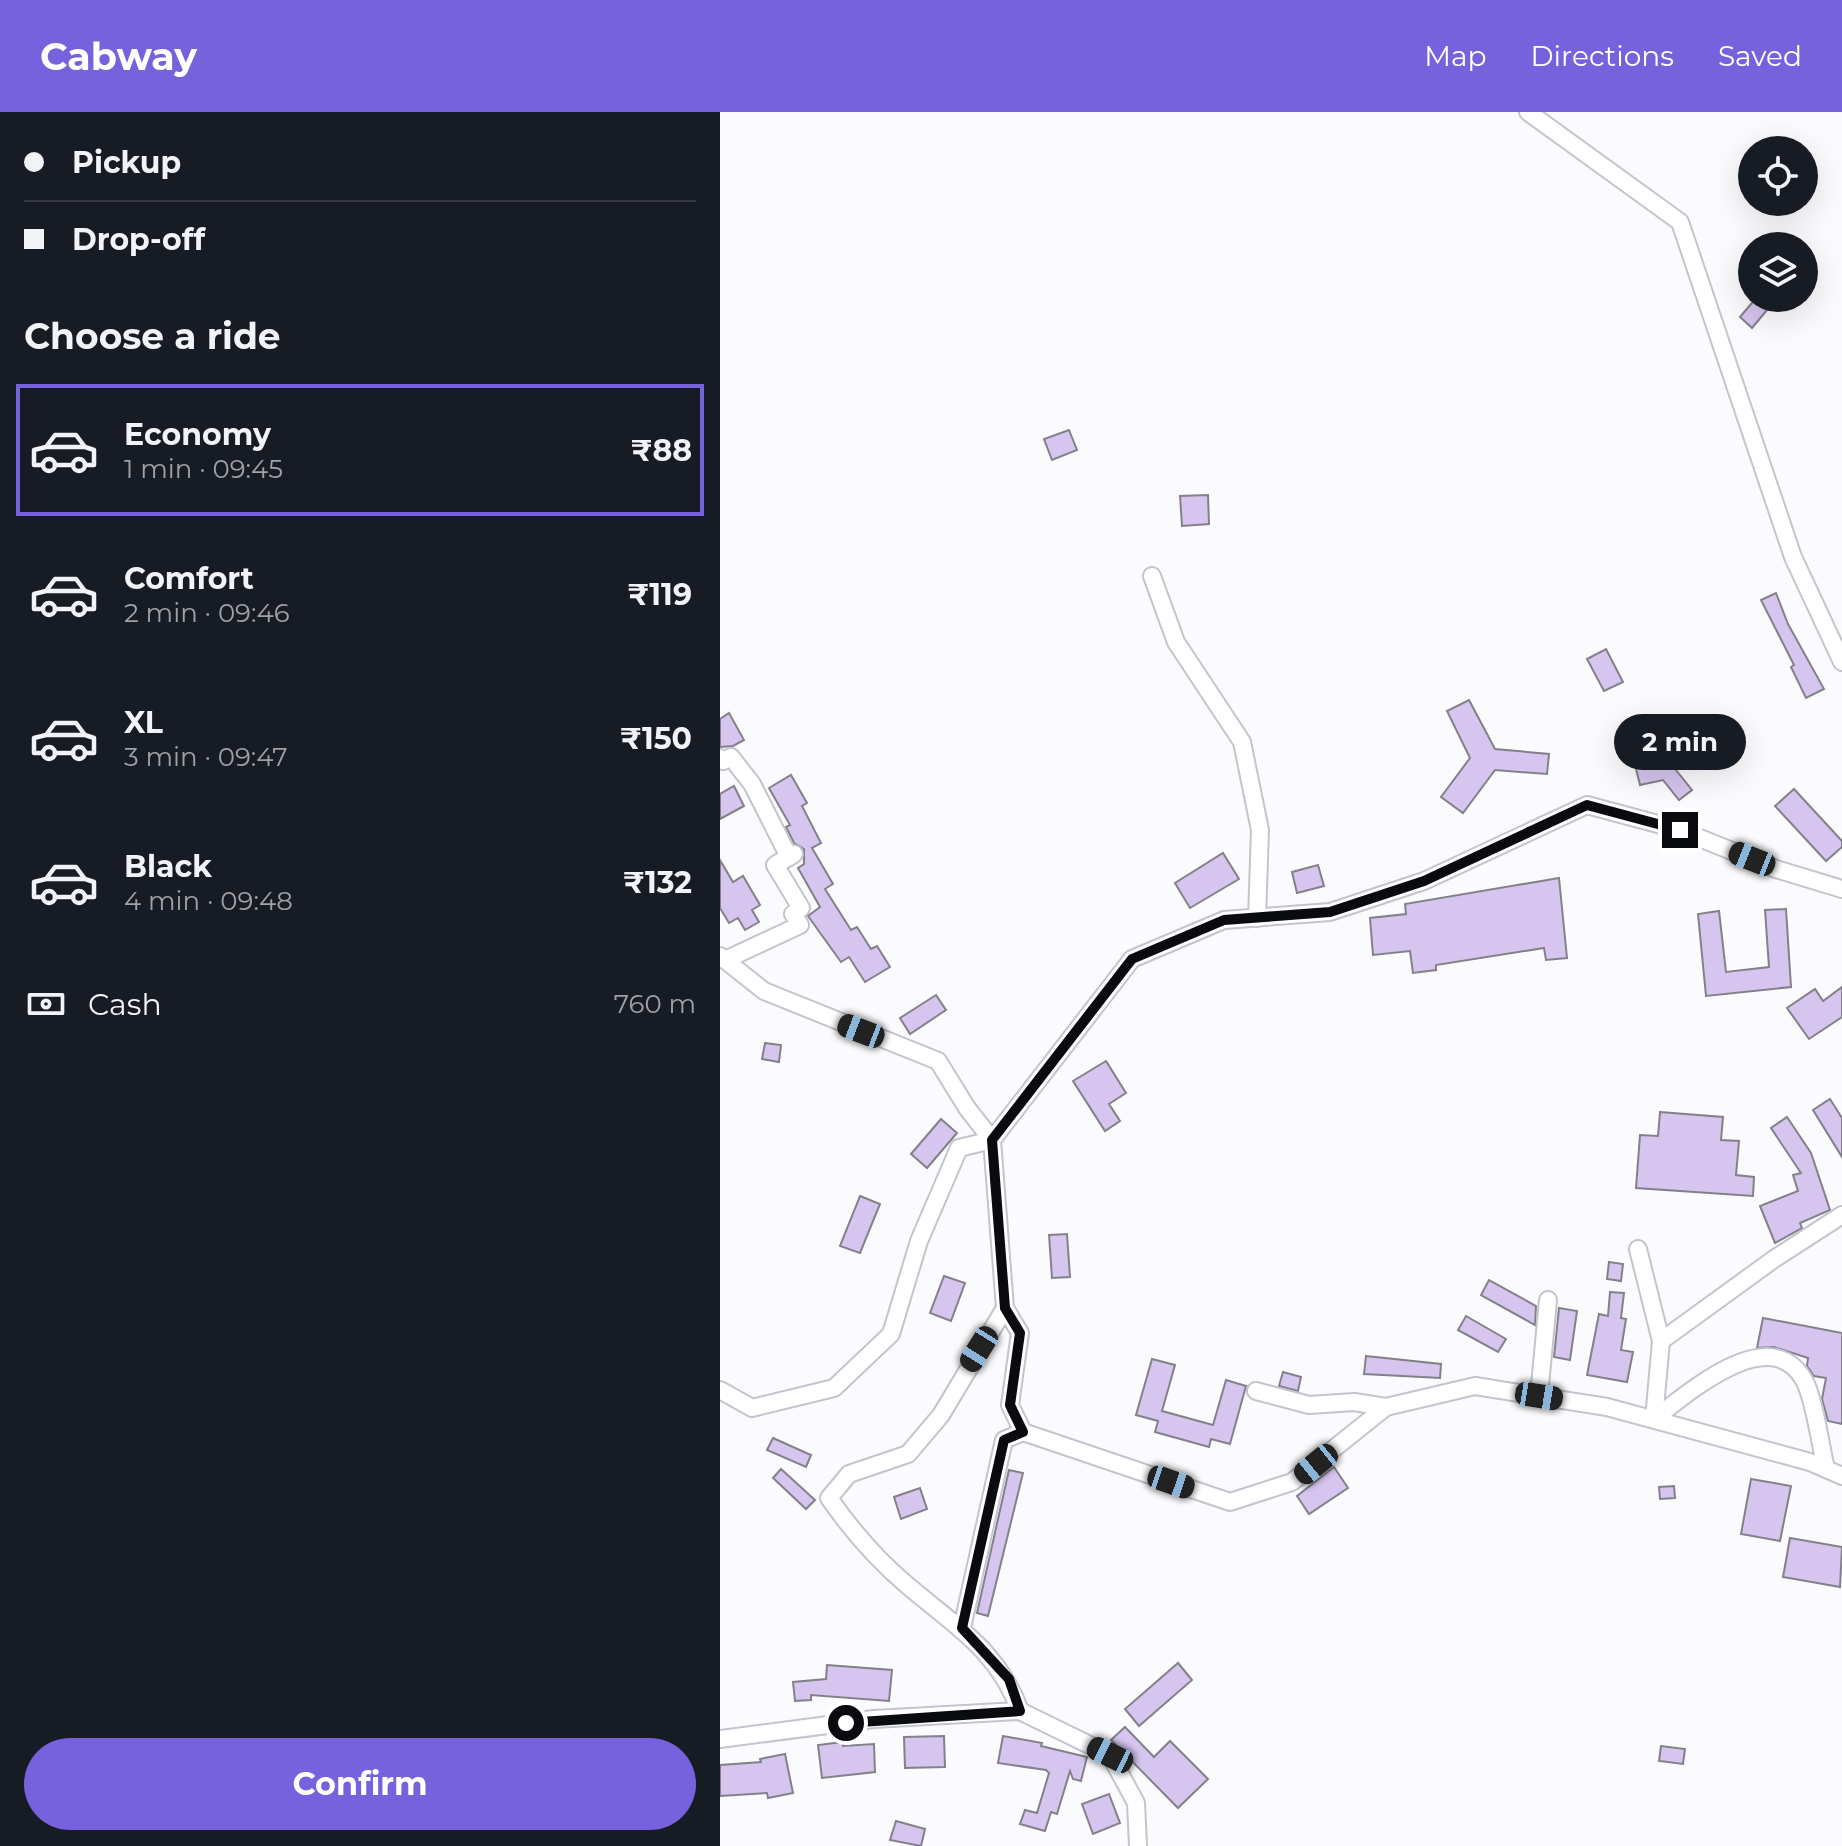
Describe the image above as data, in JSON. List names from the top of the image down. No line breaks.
{"page":{"header":"Cabway","nav":["Map","Directions","Saved"],"banner":["Pickup","Drop-off"],"heading":"Choose a ride","list":[{"name":"Economy","note":"1 min · 09:45","value":"₹88"},{"name":"Comfort","note":"2 min · 09:46","value":"₹119"},{"name":"XL","note":"3 min · 09:47","value":"₹150"},{"name":"Black","note":"4 min · 09:48","value":"₹132"}],"bubble":"2 min","pay":["Cash","760 m"],"buttons":"Confirm"}}
